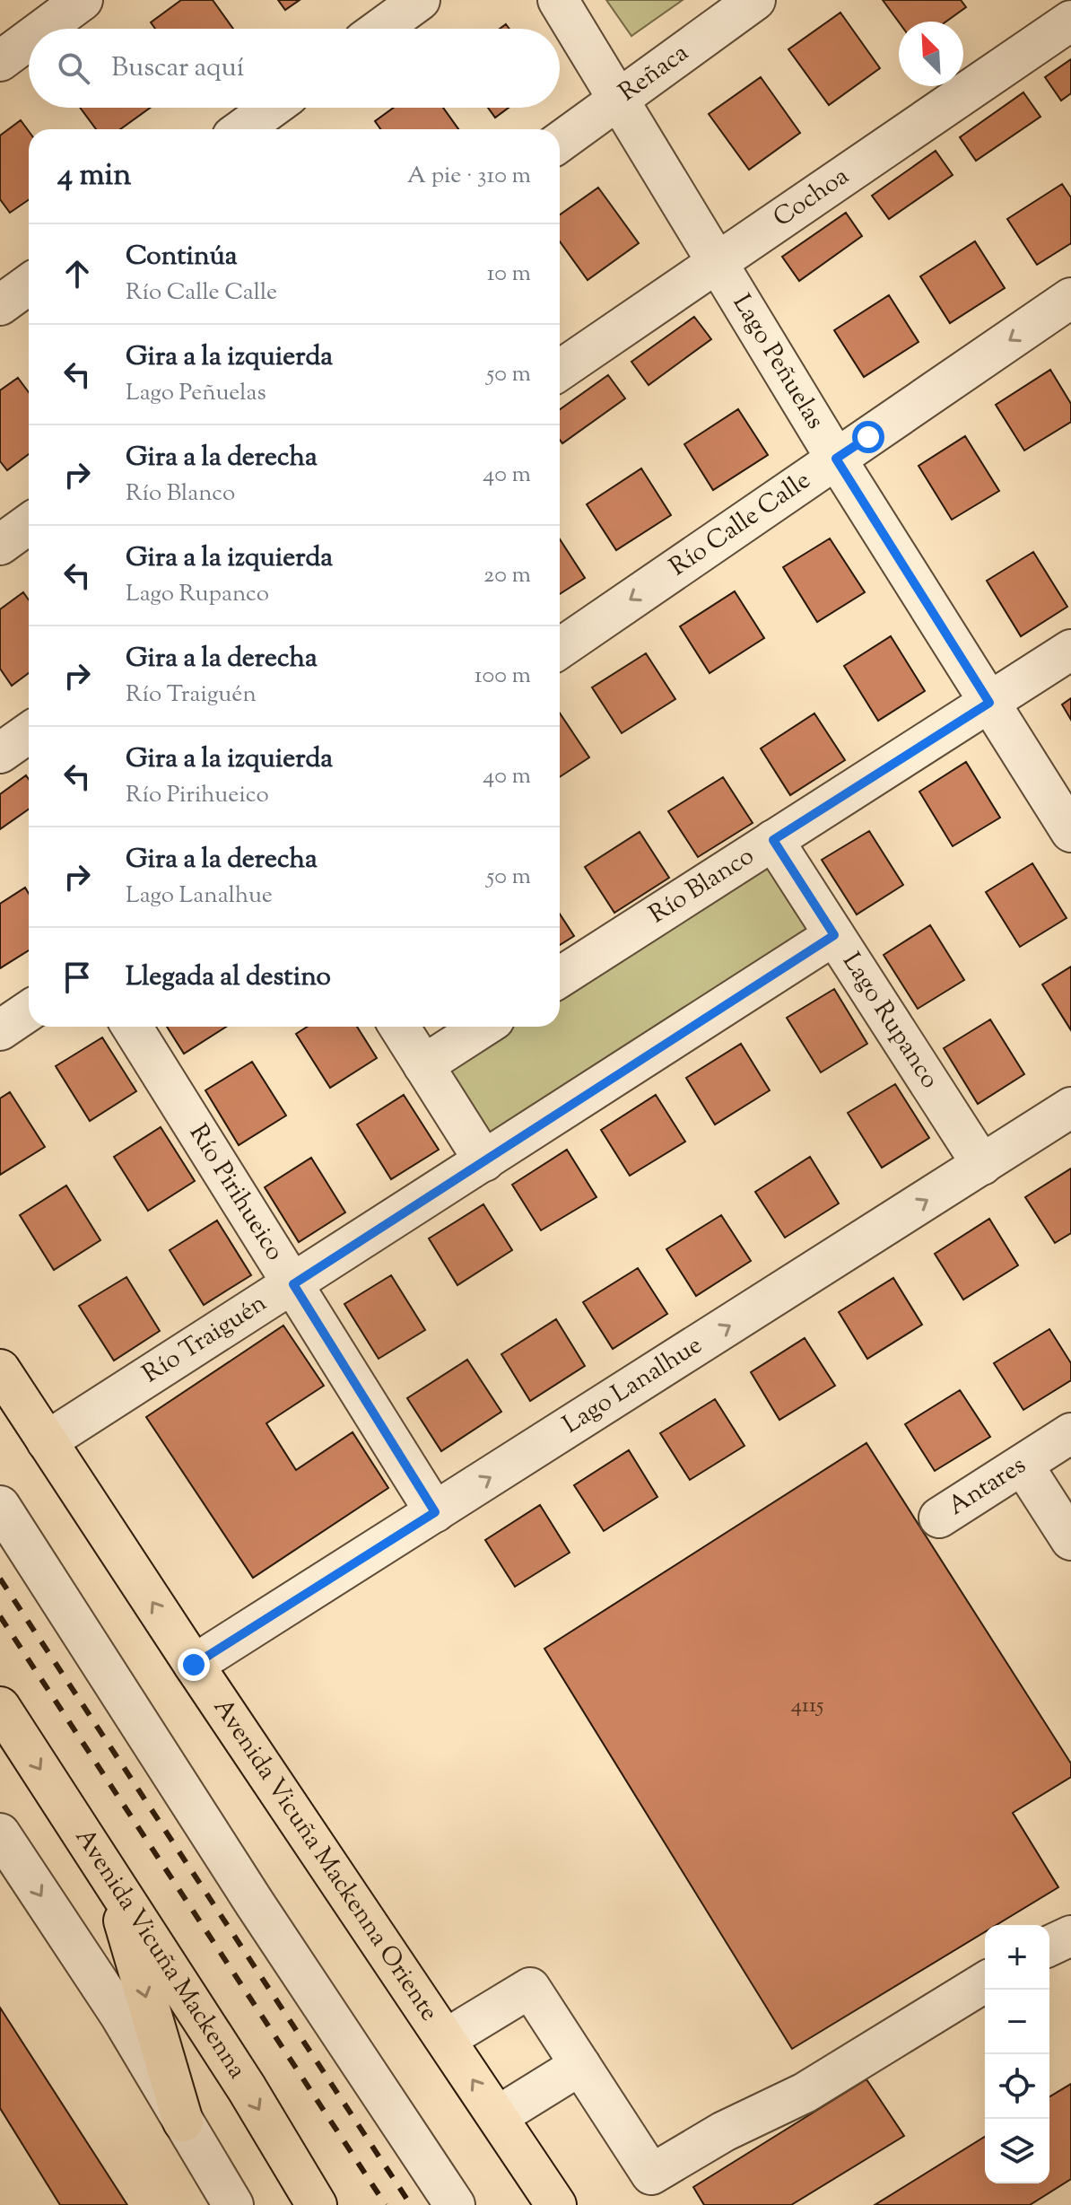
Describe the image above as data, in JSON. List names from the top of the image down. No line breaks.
{"streets":{"main road":["Avenida Vicuña Mackenna Oriente","Avenida Vicuña Mackenna"],"street":["Reñaca","Cochoa","Lago Peñuelas","Río Calle Calle","Río Blanco","Lago Rupanco","Río Pirihueico","Río Traiguén","Lago Lanalhue","Antares"]},"crossings":[["Reñaca","Lago Peñuelas"],["Cochoa","Lago Peñuelas"],["Lago Peñuelas","Río Calle Calle"],["Lago Peñuelas","Río Blanco"],["Río Blanco","Lago Rupanco"],["Lago Rupanco","Río Traiguén"],["Lago Rupanco","Lago Lanalhue"],["Río Pirihueico","Río Traiguén"],["Río Pirihueico","Lago Lanalhue"],["Río Traiguén","Avenida Vicuña Mackenna Oriente"],["Lago Lanalhue","Avenida Vicuña Mackenna Oriente"]],"one_way":["Río Calle Calle","Lago Lanalhue","Avenida Vicuña Mackenna Oriente"],"house_numbers":["4115"],"north":"top left","page":{"search":"Buscar aquí","heading":["4 min","A pie · 310 m"],"list":[["Continúa","Río Calle Calle","10 m"],["Gira a la izquierda","Lago Peñuelas","50 m"],["Gira a la derecha","Río Blanco","40 m"],["Gira a la izquierda","Lago Rupanco","20 m"],["Gira a la derecha","Río Traiguén","100 m"],["Gira a la izquierda","Río Pirihueico","40 m"],["Gira a la derecha","Lago Lanalhue","50 m"],"Llegada al destino"],"map_buttons":["+","−"]}}
